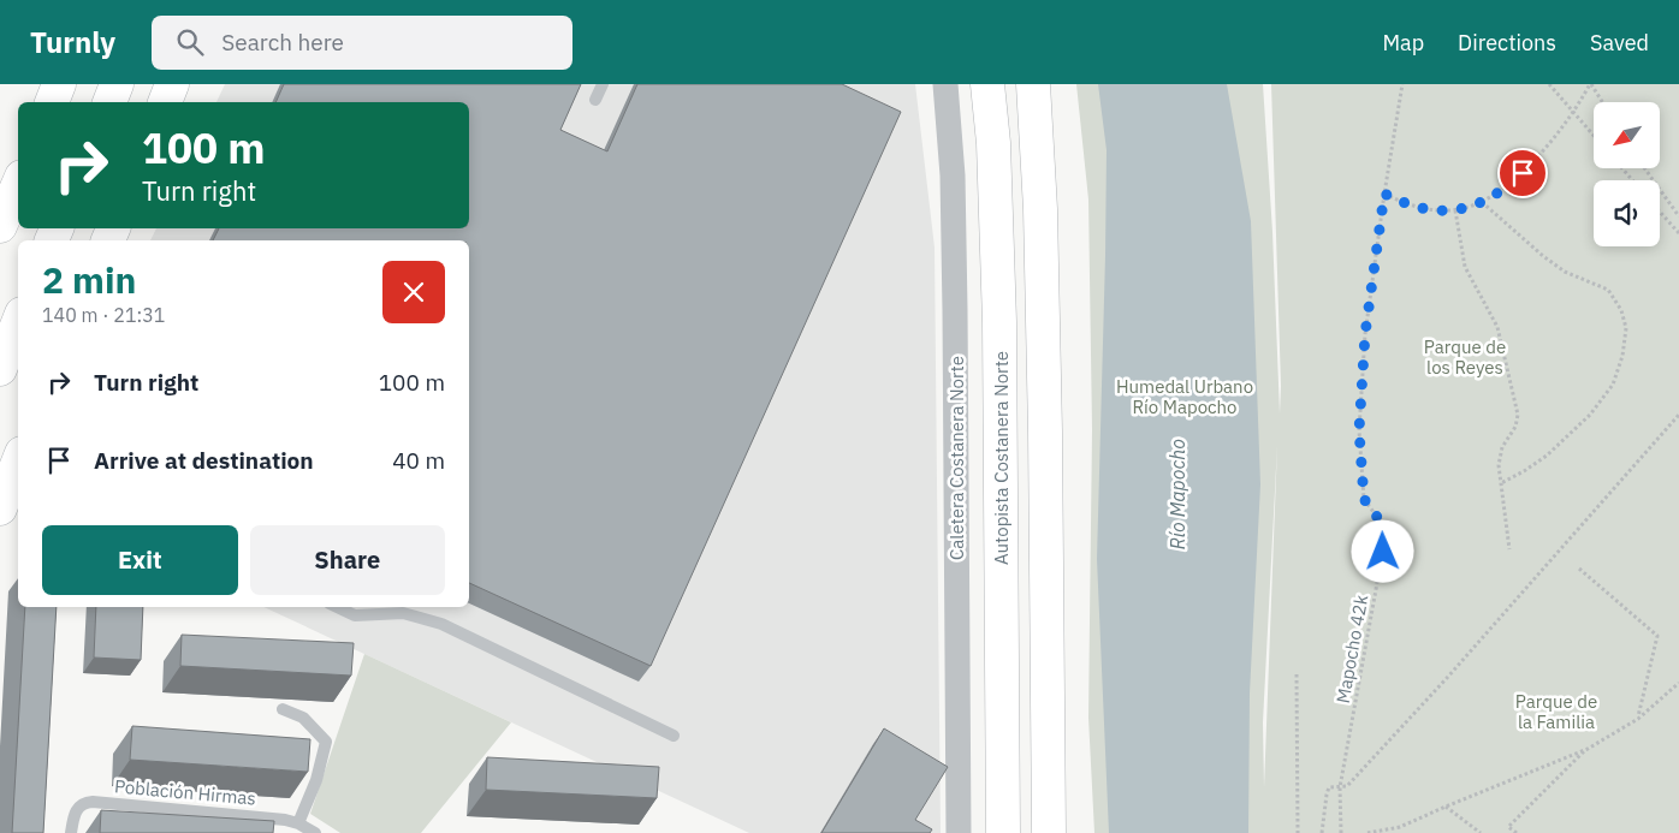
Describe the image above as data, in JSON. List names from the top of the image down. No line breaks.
{"streets":{"main road":["Autopista Costanera Norte"],"street":["Caletera Costanera Norte"],"lane":["Población Hirmas"],"path":["Mapocho 42k"]},"water":["Río Mapocho"],"parks":["Parque de los Reyes","Humedal Urbano Río Mapocho","Parque de la Familia"],"north":"bottom left","page":{"header":"Turnly","search":"Search here","nav":["Map","Directions","Saved"],"turn":["100 m","Turn right"],"heading":["2 min","140 m · 21:31"],"list":[{"name":"Turn right","value":"100 m"},{"name":"Arrive at destination","value":"40 m"}],"buttons":["Exit","Share"]}}
